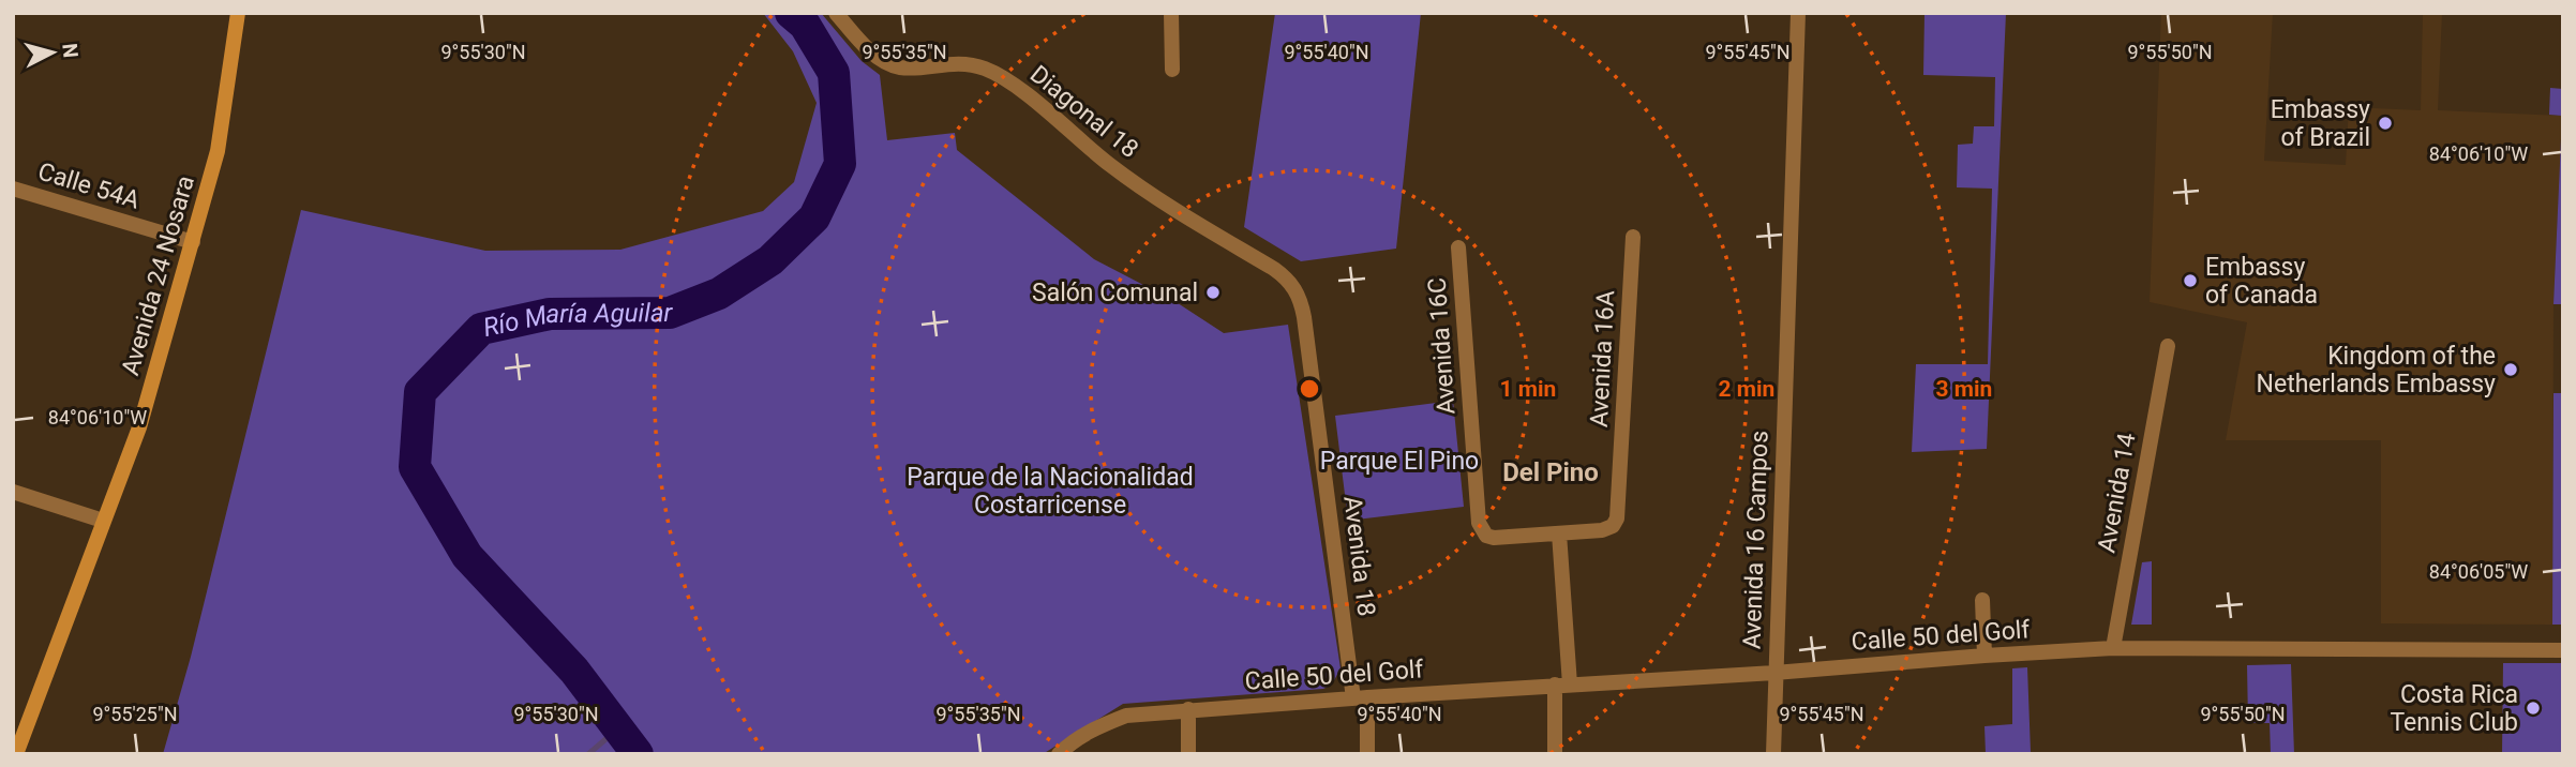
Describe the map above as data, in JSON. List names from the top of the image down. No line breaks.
{"streets":{"street":["Diagonal 18","Calle 54A","Avenida 24 Nosara","Avenida 16C","Avenida 16A","Avenida 14","Avenida 16 Campos","Avenida 18","Calle 50 del Golf"]},"crossings":[["Diagonal 18","Avenida 18"],["Calle 54A","Avenida 24 Nosara"],["Avenida 16C","Avenida 16A"],["Avenida 14","Calle 50 del Golf"],["Avenida 16 Campos","Calle 50 del Golf"],["Avenida 18","Calle 50 del Golf"]],"districts":["Del Pino"],"water":["Río María Aguilar"],"parks":["Parque El Pino","Parque de la Nacionalidad Costarricense"],"places":["Embassy of Brazil","Embassy of Canada","Salón Comunal","Kingdom of the Netherlands Embassy","Costa Rica Tennis Club"],"north":"right","coordinates":["9°55'30\"N","9°55'35\"N","9°55'40\"N","9°55'45\"N","9°55'50\"N","84°06'10\"W","84°06'05\"W","9°55'25\"N"],"rings":["1 min","2 min","3 min"]}
